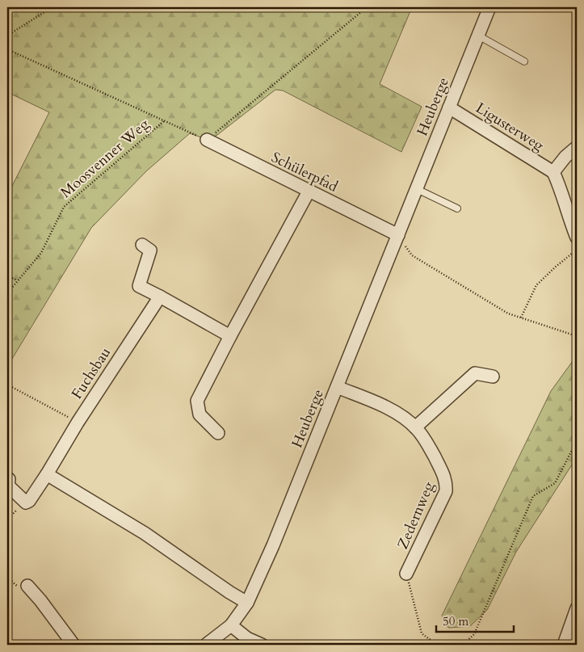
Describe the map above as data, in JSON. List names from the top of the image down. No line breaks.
{"streets":{"street":["Heuberge","Ligusterweg","Schülerpfad","Fuchsbau","Zedernweg"],"path":["Moosvenner Weg"]},"crossings":[["Heuberge","Ligusterweg"],["Heuberge","Schülerpfad"],["Heuberge","Zedernweg"]],"scale_bar":"50 m"}
